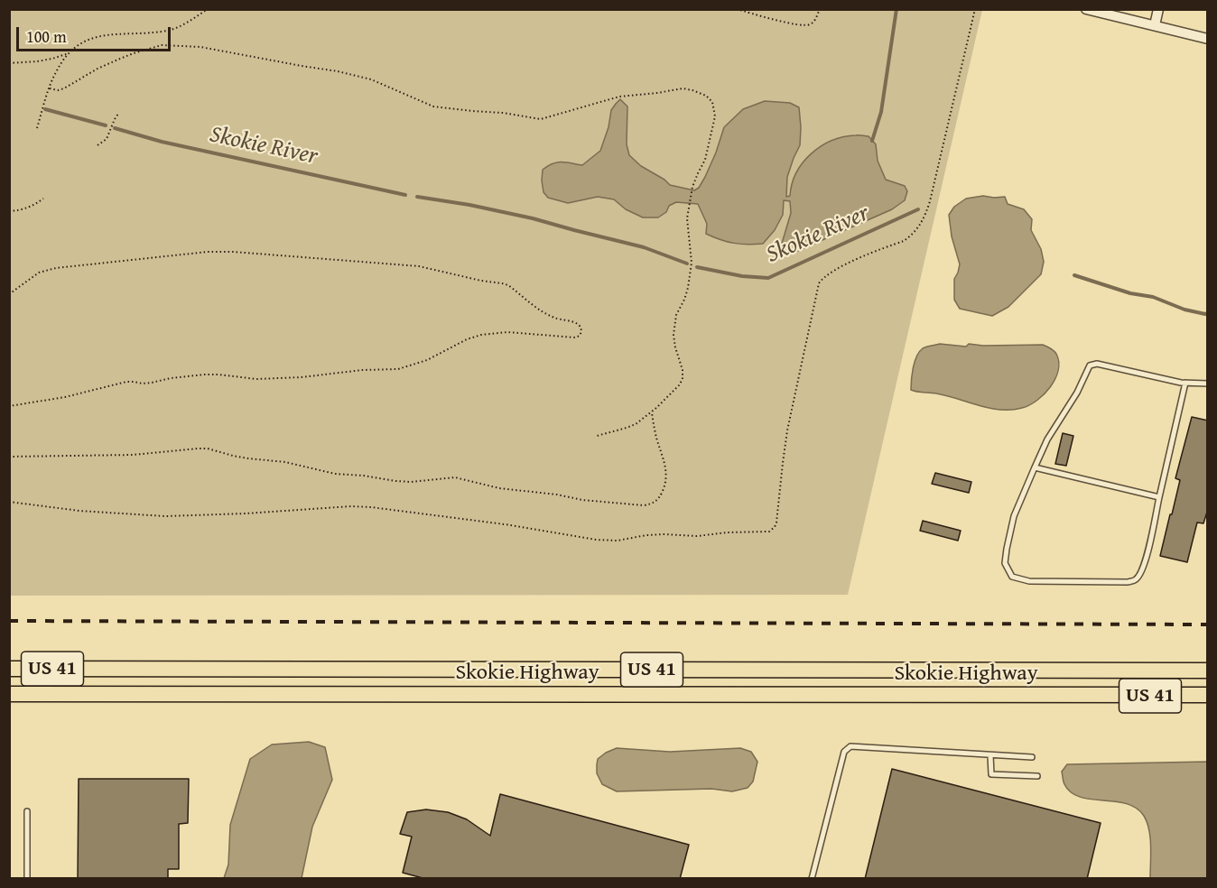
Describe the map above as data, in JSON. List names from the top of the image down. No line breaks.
{"streets":{"highway":["US 41","Skokie Highway"]},"water":["Skokie River"],"scale_bar":"100 m"}
